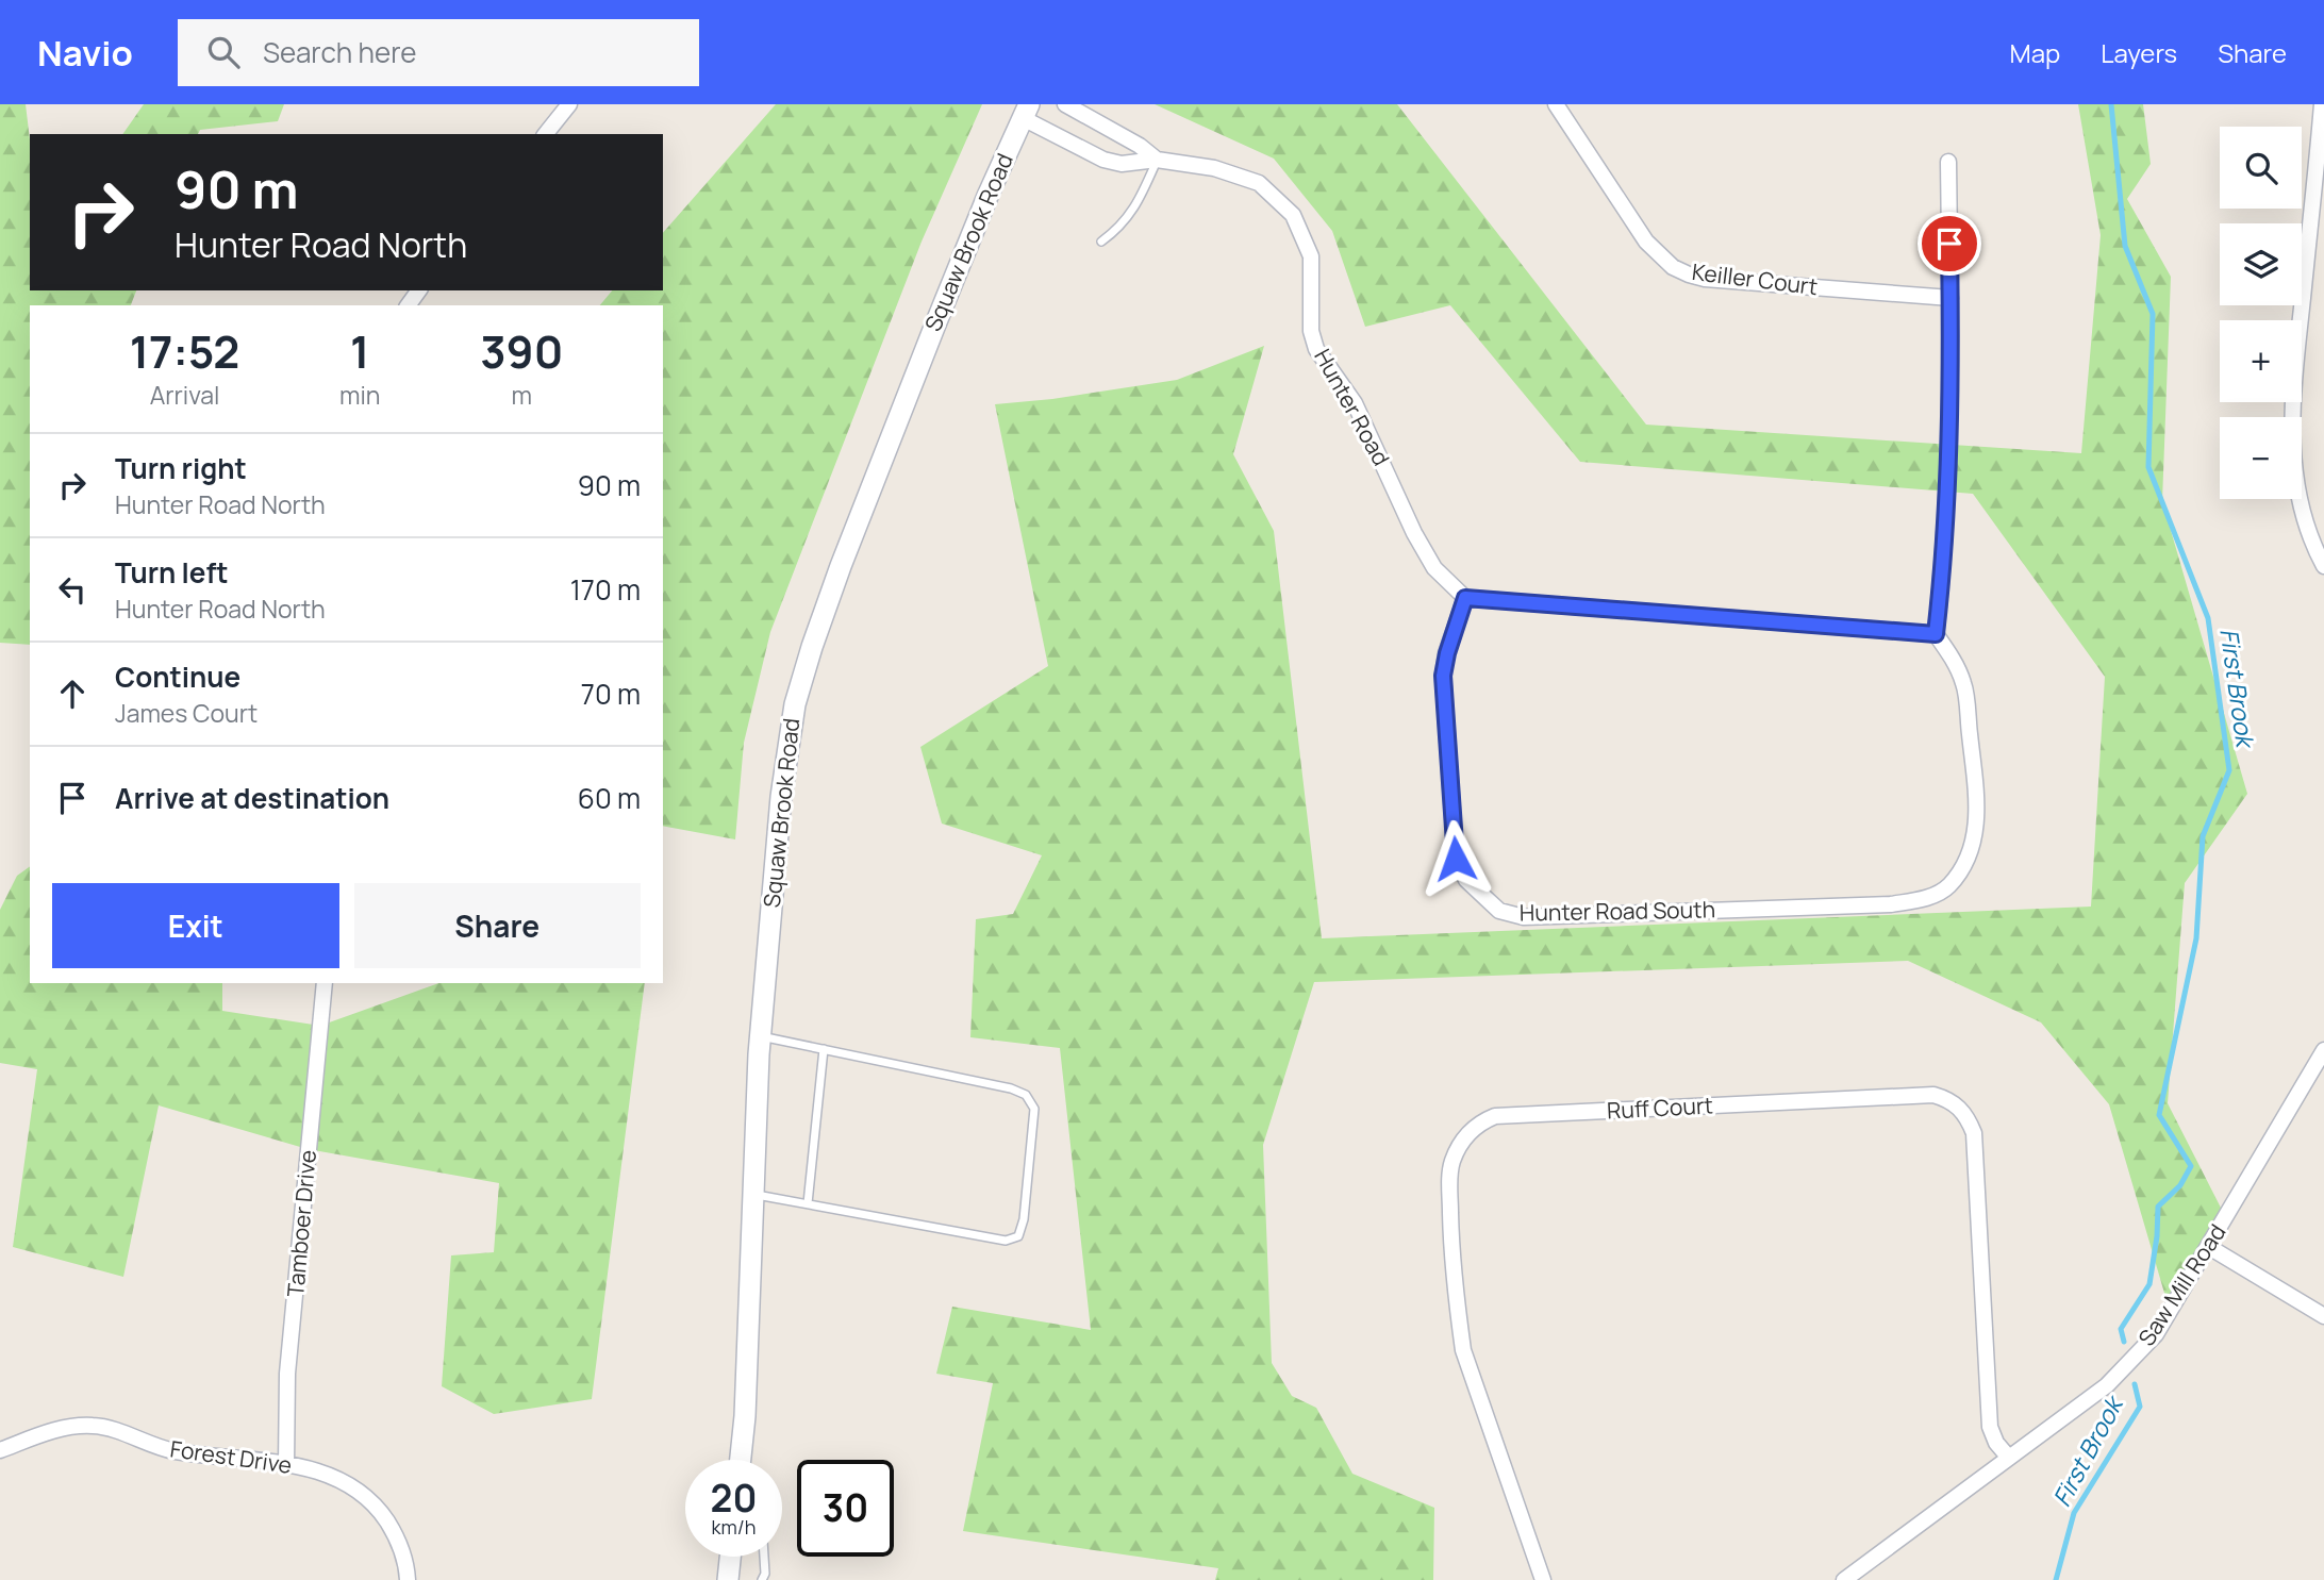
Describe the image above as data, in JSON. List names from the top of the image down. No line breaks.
{"streets":{"street":["Squaw Brook Road","Keiller Court","Hunter Road","Hunter Road South","Ruff Court","Tamboer Drive","Saw Mill Road","Forest Drive"]},"crossings":[["Squaw Brook Road","Hunter Road"],["Hunter Road","Hunter Road South"],["Ruff Court","Saw Mill Road"],["Tamboer Drive","Forest Drive"]],"water":["First Brook"],"page":{"header":"Navio","search":"Search here","nav":["Map","Layers","Share"],"map_buttons":["+","−"],"turn":["90 m","Hunter Road North"],"eta":["17:52","Arrival","1","min","390","m"],"list":[{"name":"Turn right","note":"Hunter Road North","value":"90 m"},{"name":"Turn left","note":"Hunter Road North","value":"170 m"},{"name":"Continue","note":"James Court","value":"70 m"},{"name":"Arrive at destination","value":"60 m"}],"buttons":["Exit","Share"],"speed":"20 km/h","limit":"30"}}
